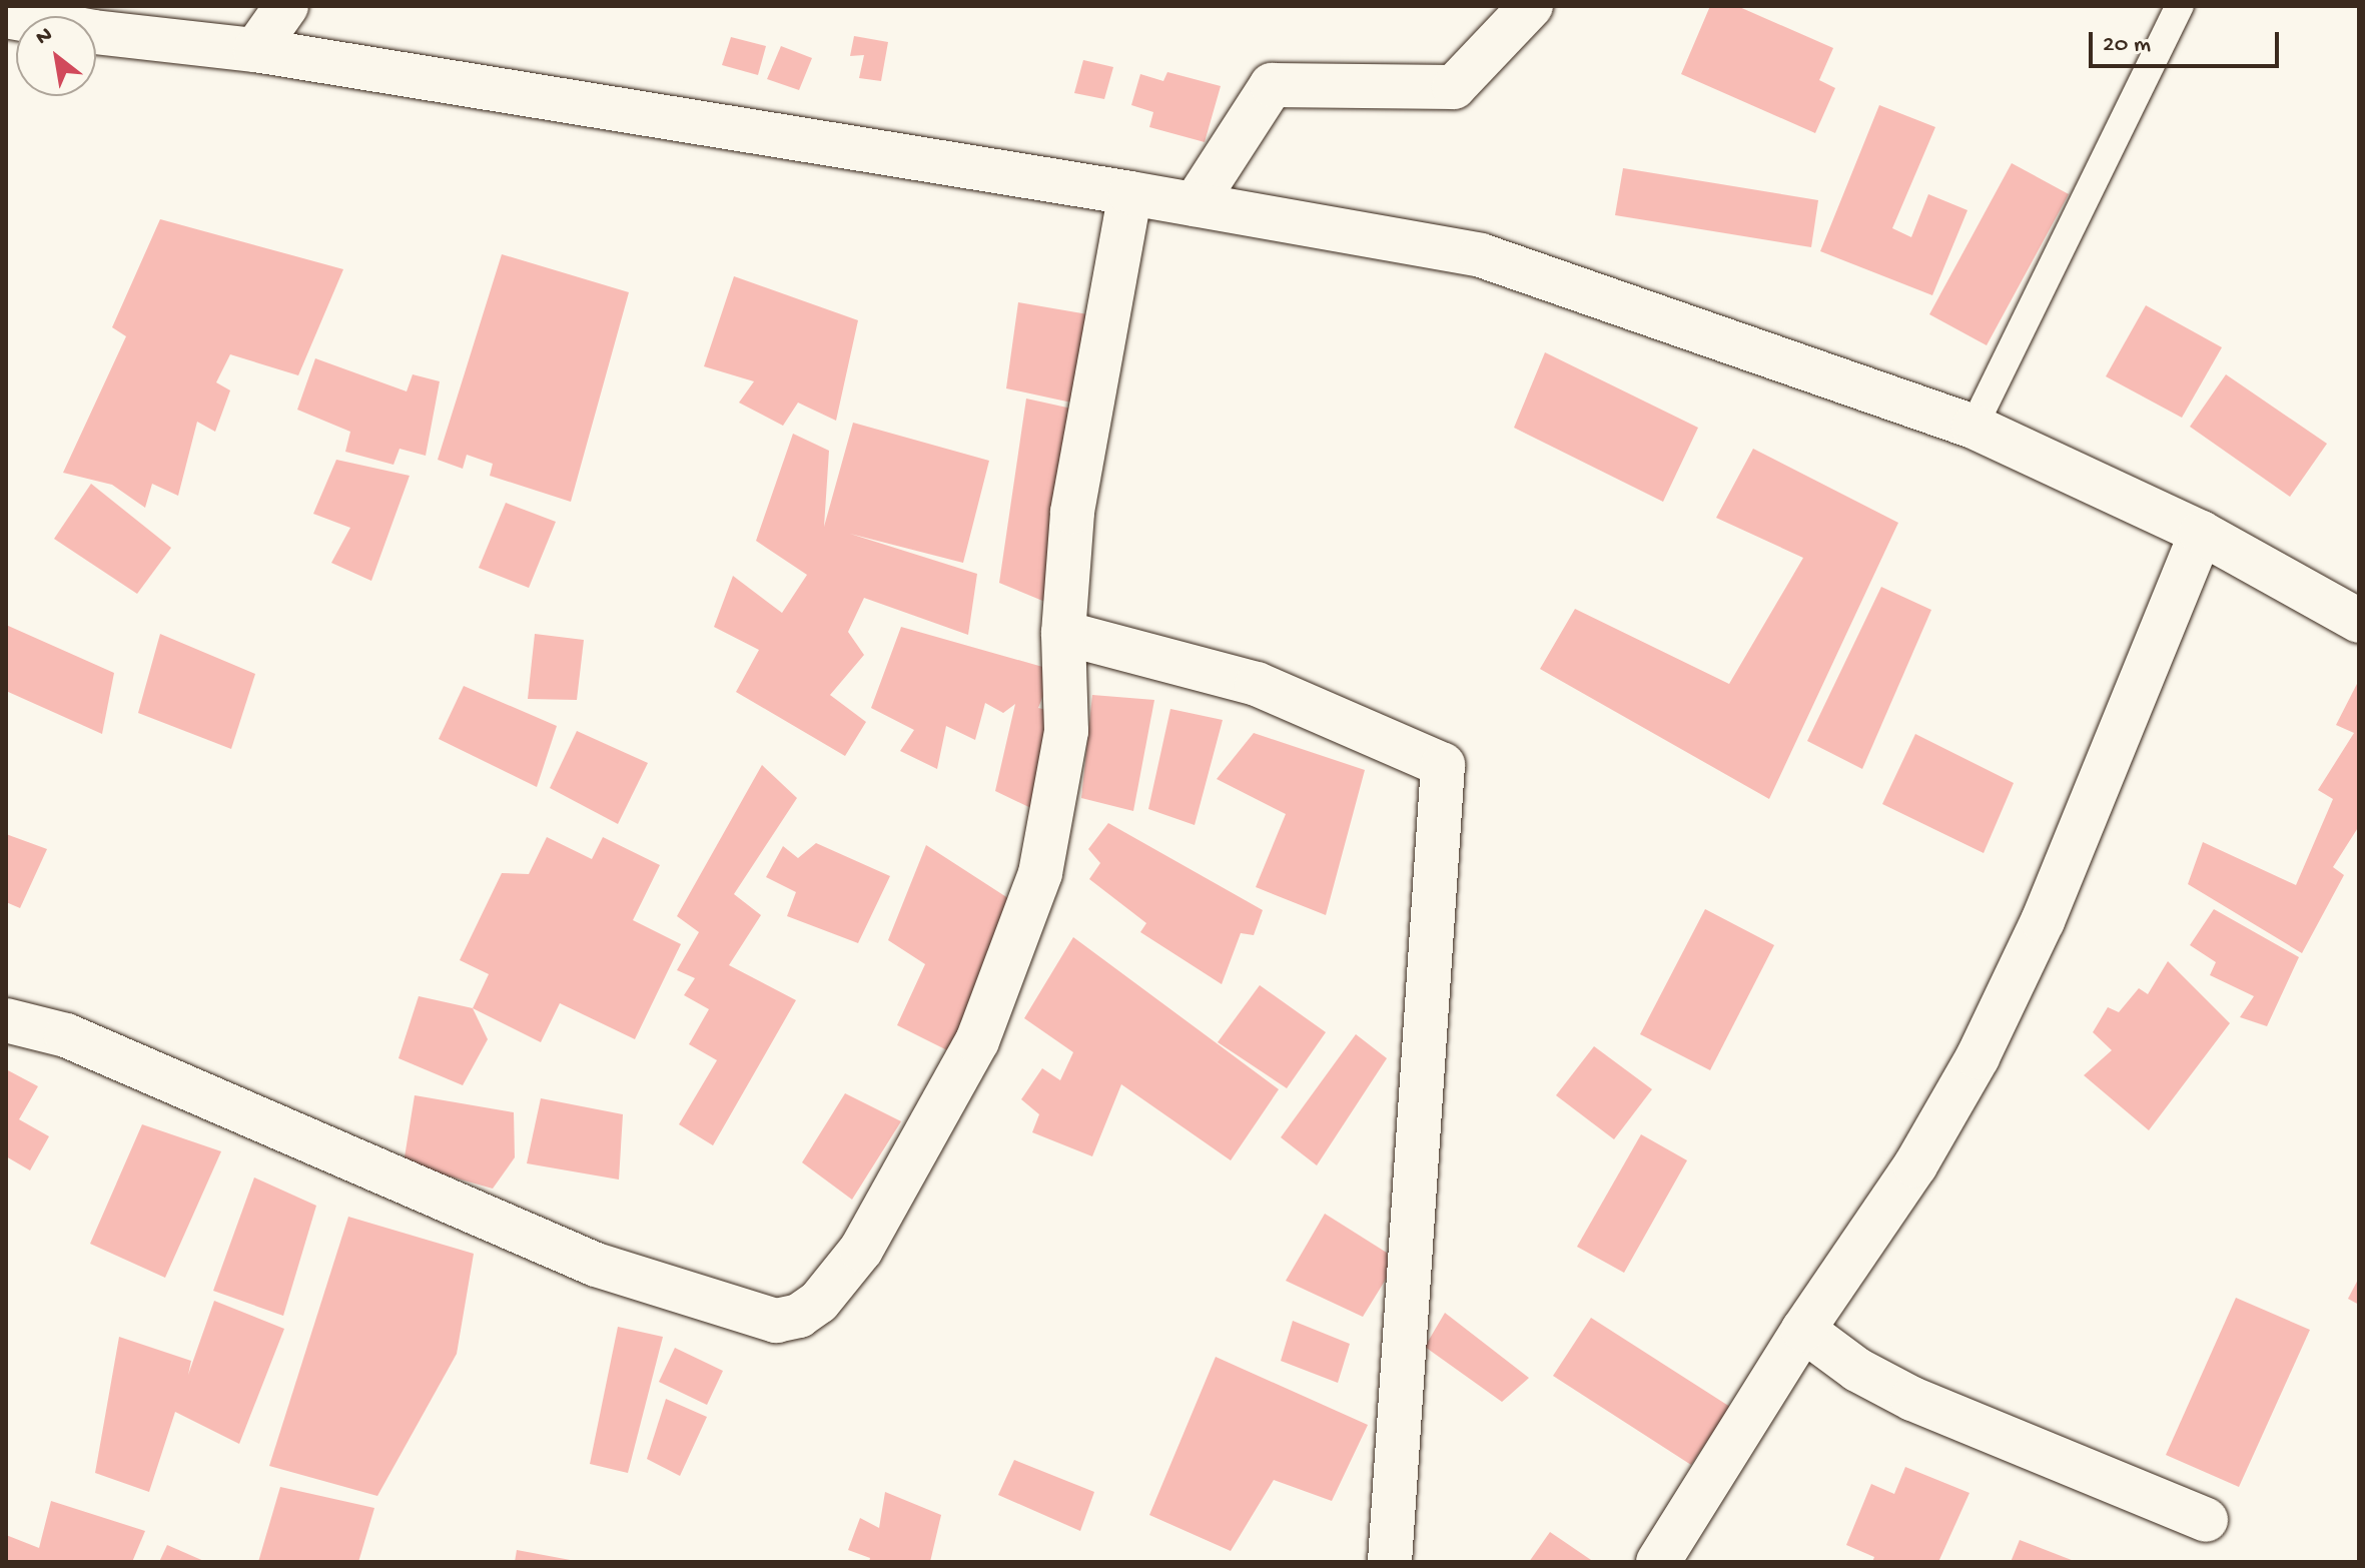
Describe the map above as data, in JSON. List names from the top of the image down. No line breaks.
{"scale_bar":"20 m","north":"top left"}
